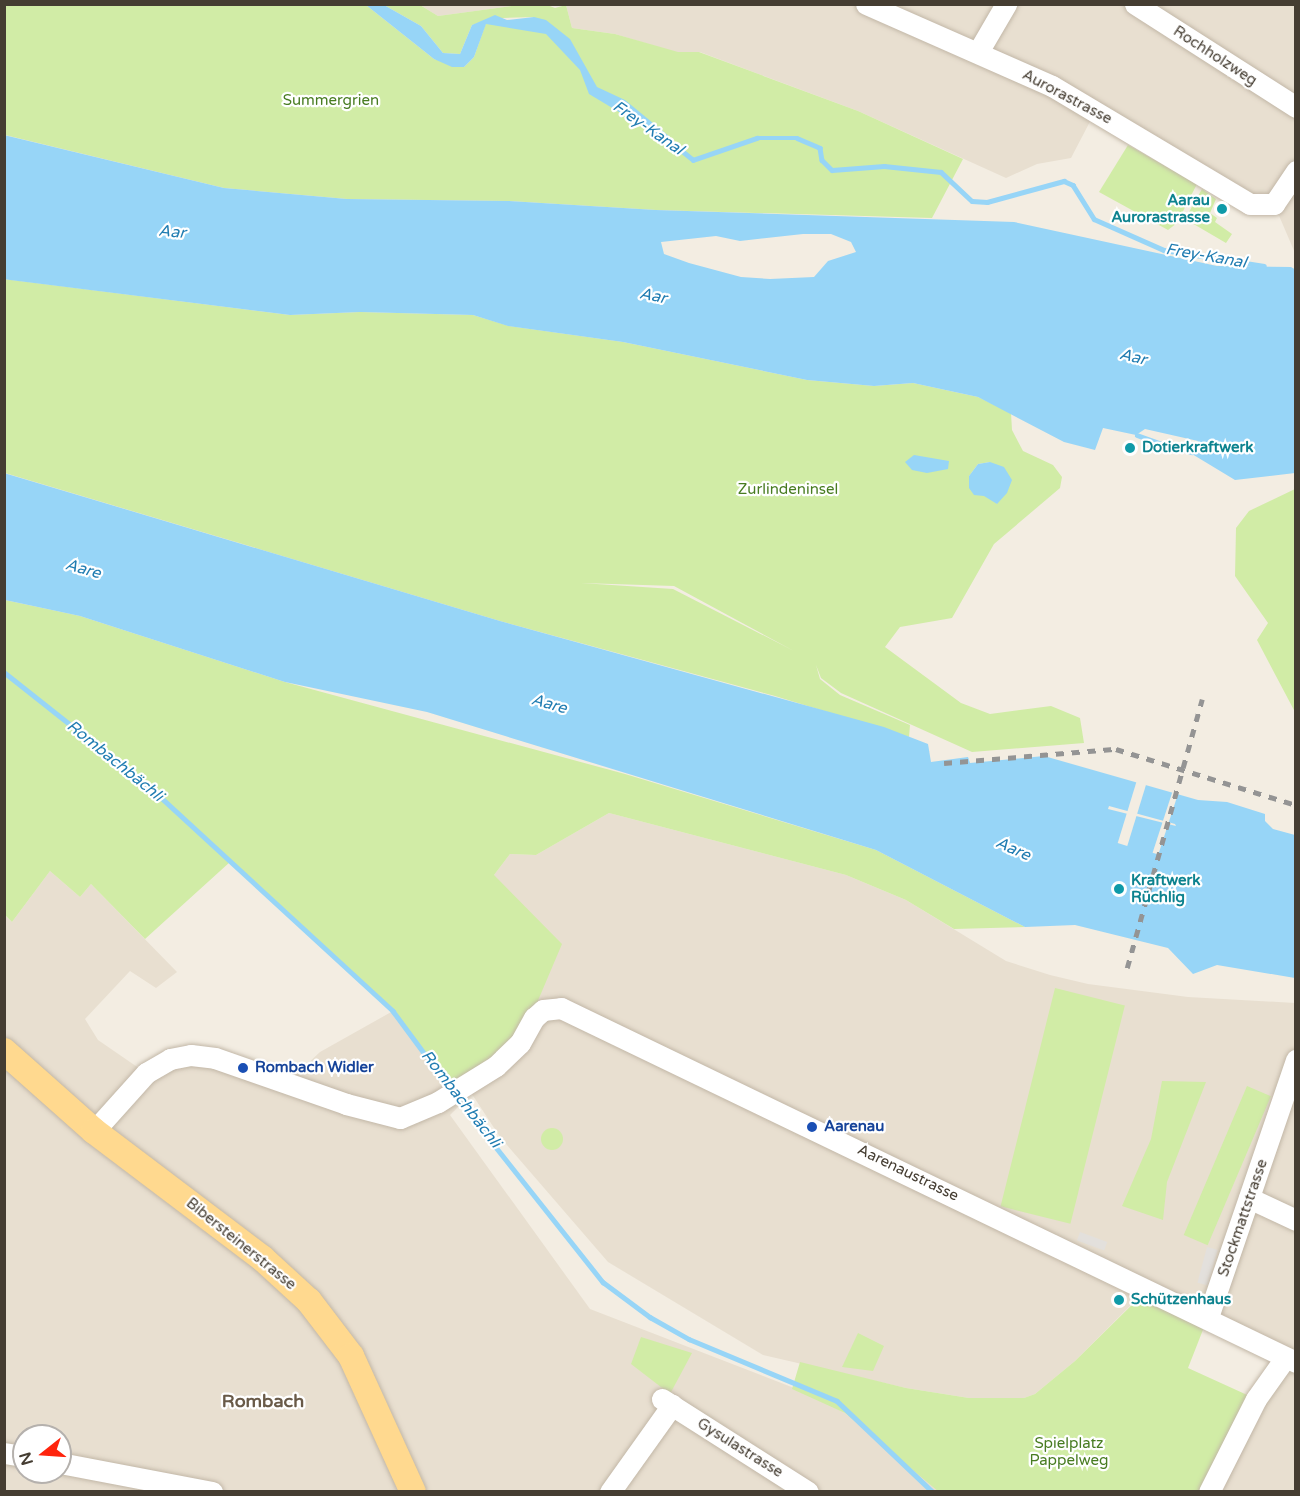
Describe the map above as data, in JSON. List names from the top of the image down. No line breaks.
{"streets":{"main road":["Bibersteinerstrasse"],"street":["Rochholzweg","Aurorastrasse","Aarenaustrasse","Stockmattstrasse","Gysulastrasse"]},"crossings":[["Aarenaustrasse","Stockmattstrasse"],["Aarenaustrasse","Bibersteinerstrasse"]],"districts":["Rombach"],"water":["Frey-Kanal","Aar","Aare","Rombachbächli"],"parks":["Summergrien","Zurlindeninsel","Spielplatz Pappelweg"],"places":["Aarau Aurorastrasse","Dotierkraftwerk","Kraftwerk Rüchlig","Rombach Widler","Aarenau","Schützenhaus"],"north":"left"}
